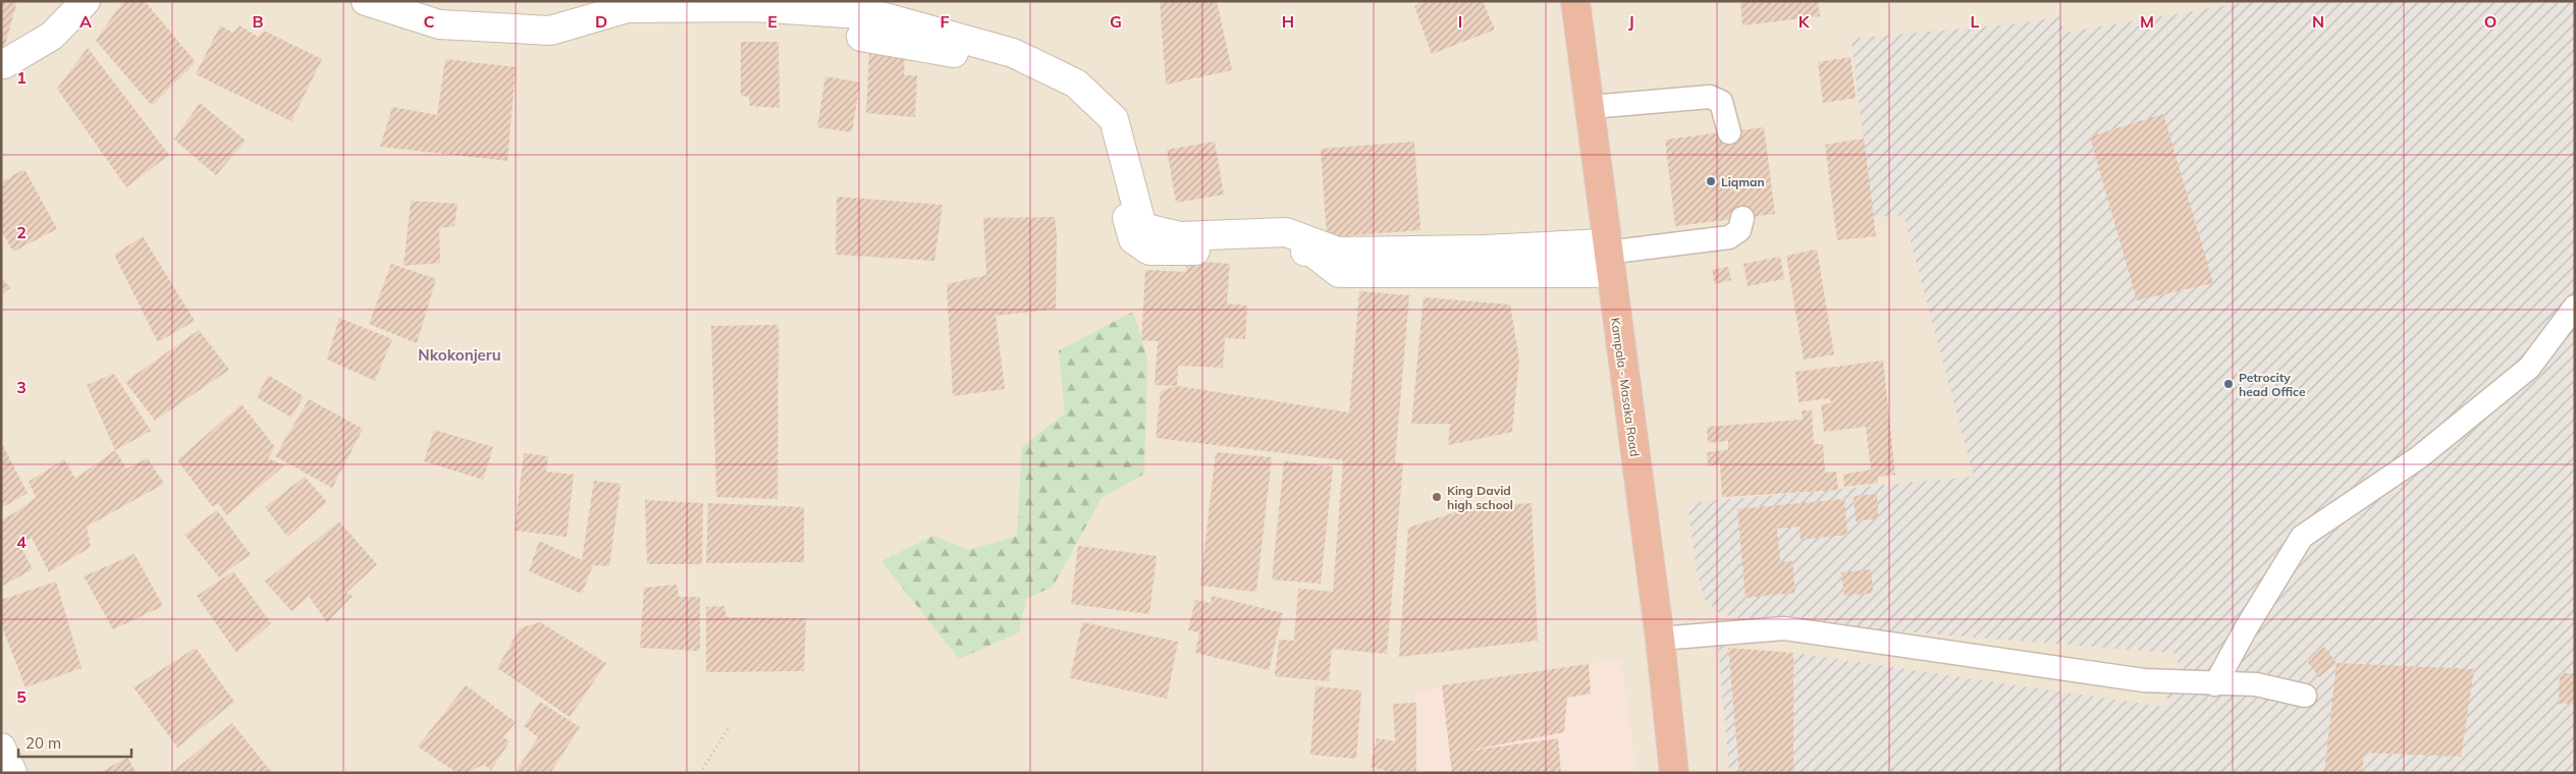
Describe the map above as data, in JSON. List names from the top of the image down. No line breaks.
{"streets":{"highway":["Kampala - Masaka Road"]},"districts":["Nkokonjeru"],"places":["Liqman","Petrocity head Office","King David high school"],"scale_bar":"20 m","grid":{"columns":["A","B","C","D","E","F","G","H","I","J","K","L","M","N","O"],"rows":["1","2","3","4","5"]}}
